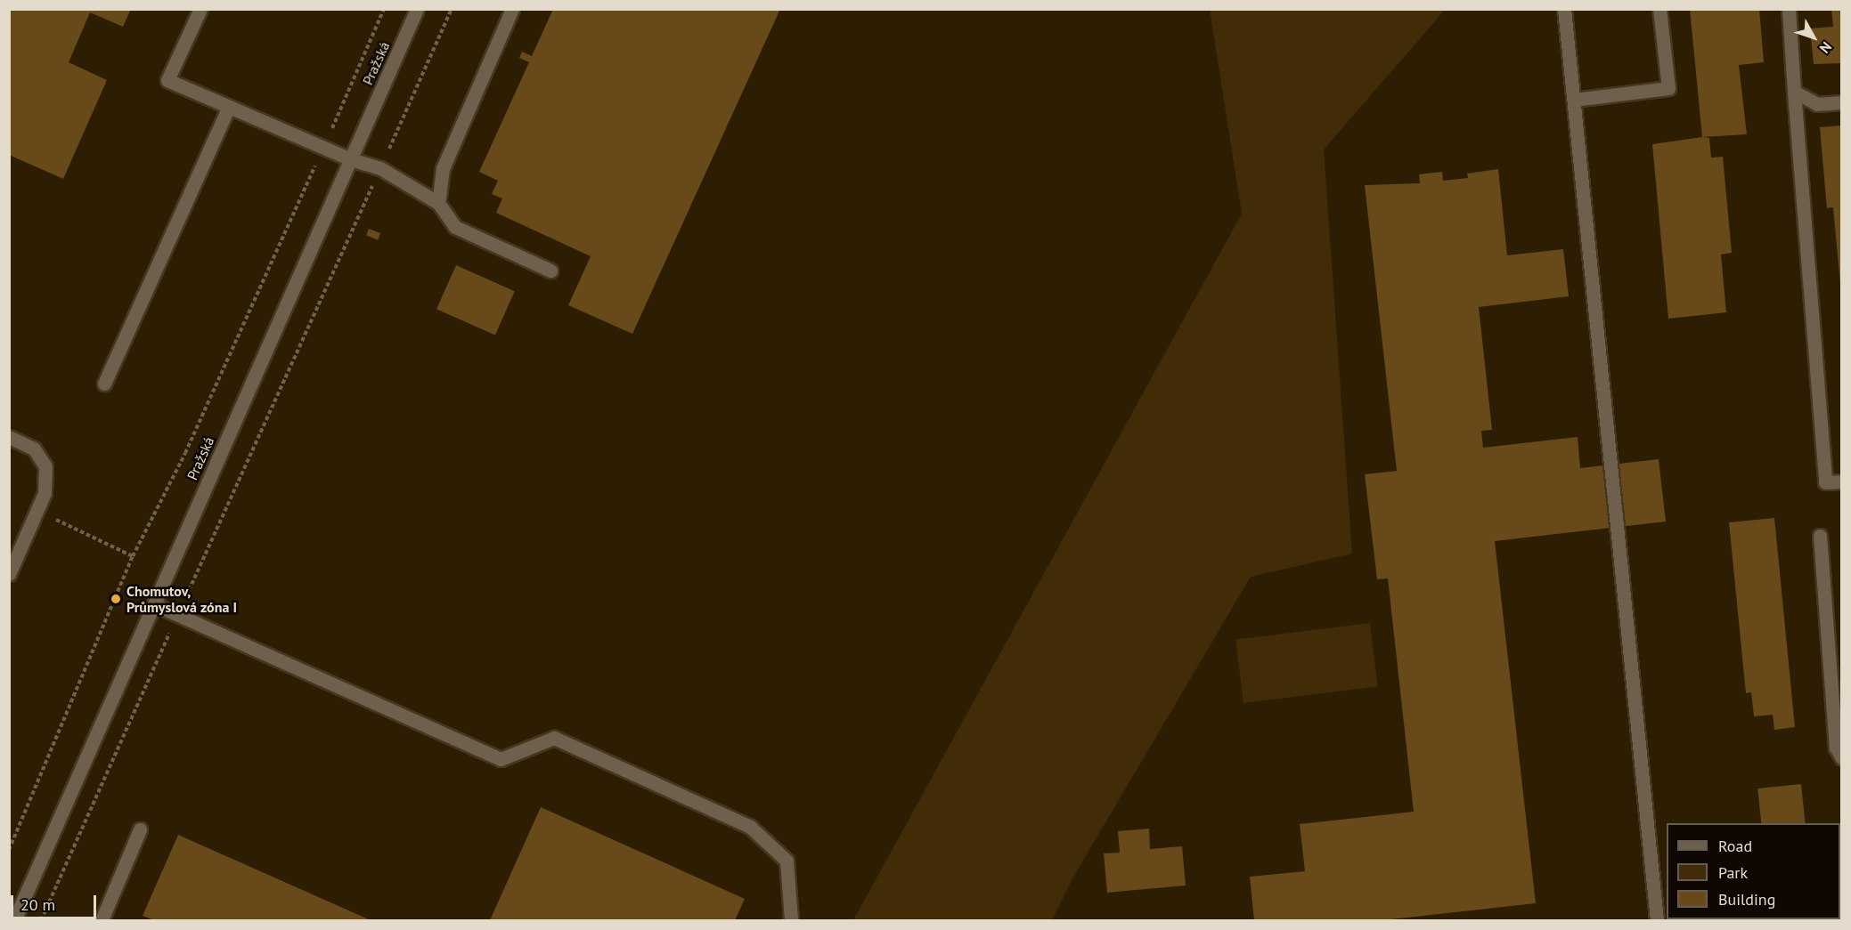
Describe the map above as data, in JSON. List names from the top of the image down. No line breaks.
{"streets":{"street":["Pražská"]},"places":["Chomutov, Průmyslová zóna I"],"legend":["Road","Park","Building"],"scale_bar":"20 m","north":"bottom right"}
